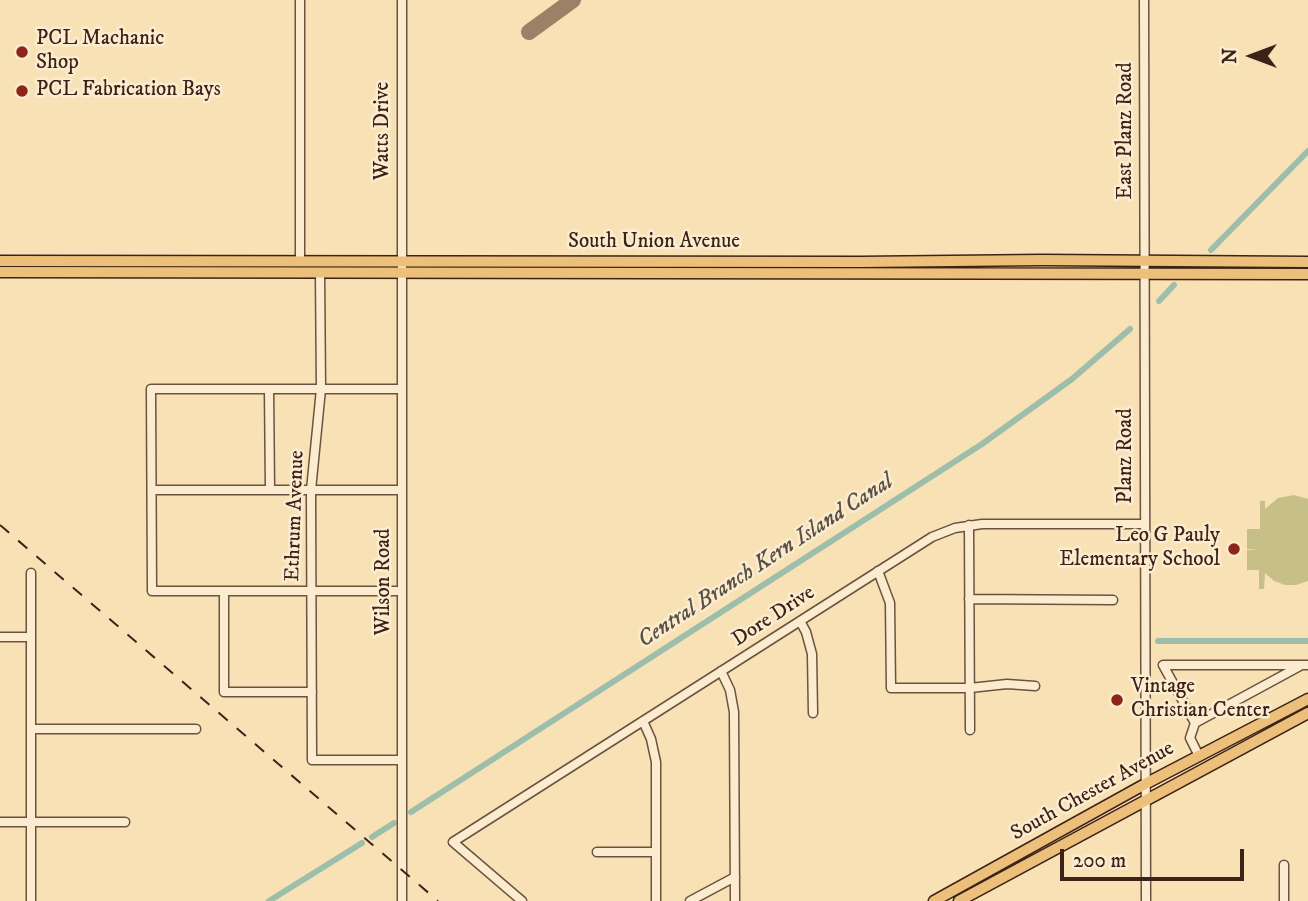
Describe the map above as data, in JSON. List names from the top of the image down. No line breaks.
{"streets":{"main road":["South Union Avenue","South Chester Avenue"],"street":["Watts Drive","East Planz Road","Planz Road","Ethrum Avenue","Wilson Road","Dore Drive"]},"crossings":[["Watts Drive","South Union Avenue"],["Watts Drive","Wilson Road"],["East Planz Road","South Union Avenue"],["East Planz Road","Planz Road"],["South Union Avenue","Planz Road"],["South Union Avenue","Ethrum Avenue"],["South Union Avenue","Wilson Road"],["Planz Road","Dore Drive"],["Planz Road","South Chester Avenue"],["Ethrum Avenue","Wilson Road"]],"water":["Central Branch Kern Island Canal"],"places":["PCL Machanic Shop","PCL Fabrication Bays","Leo G Pauly Elementary School","Vintage Christian Center"],"scale_bar":"200 m","north":"left"}
